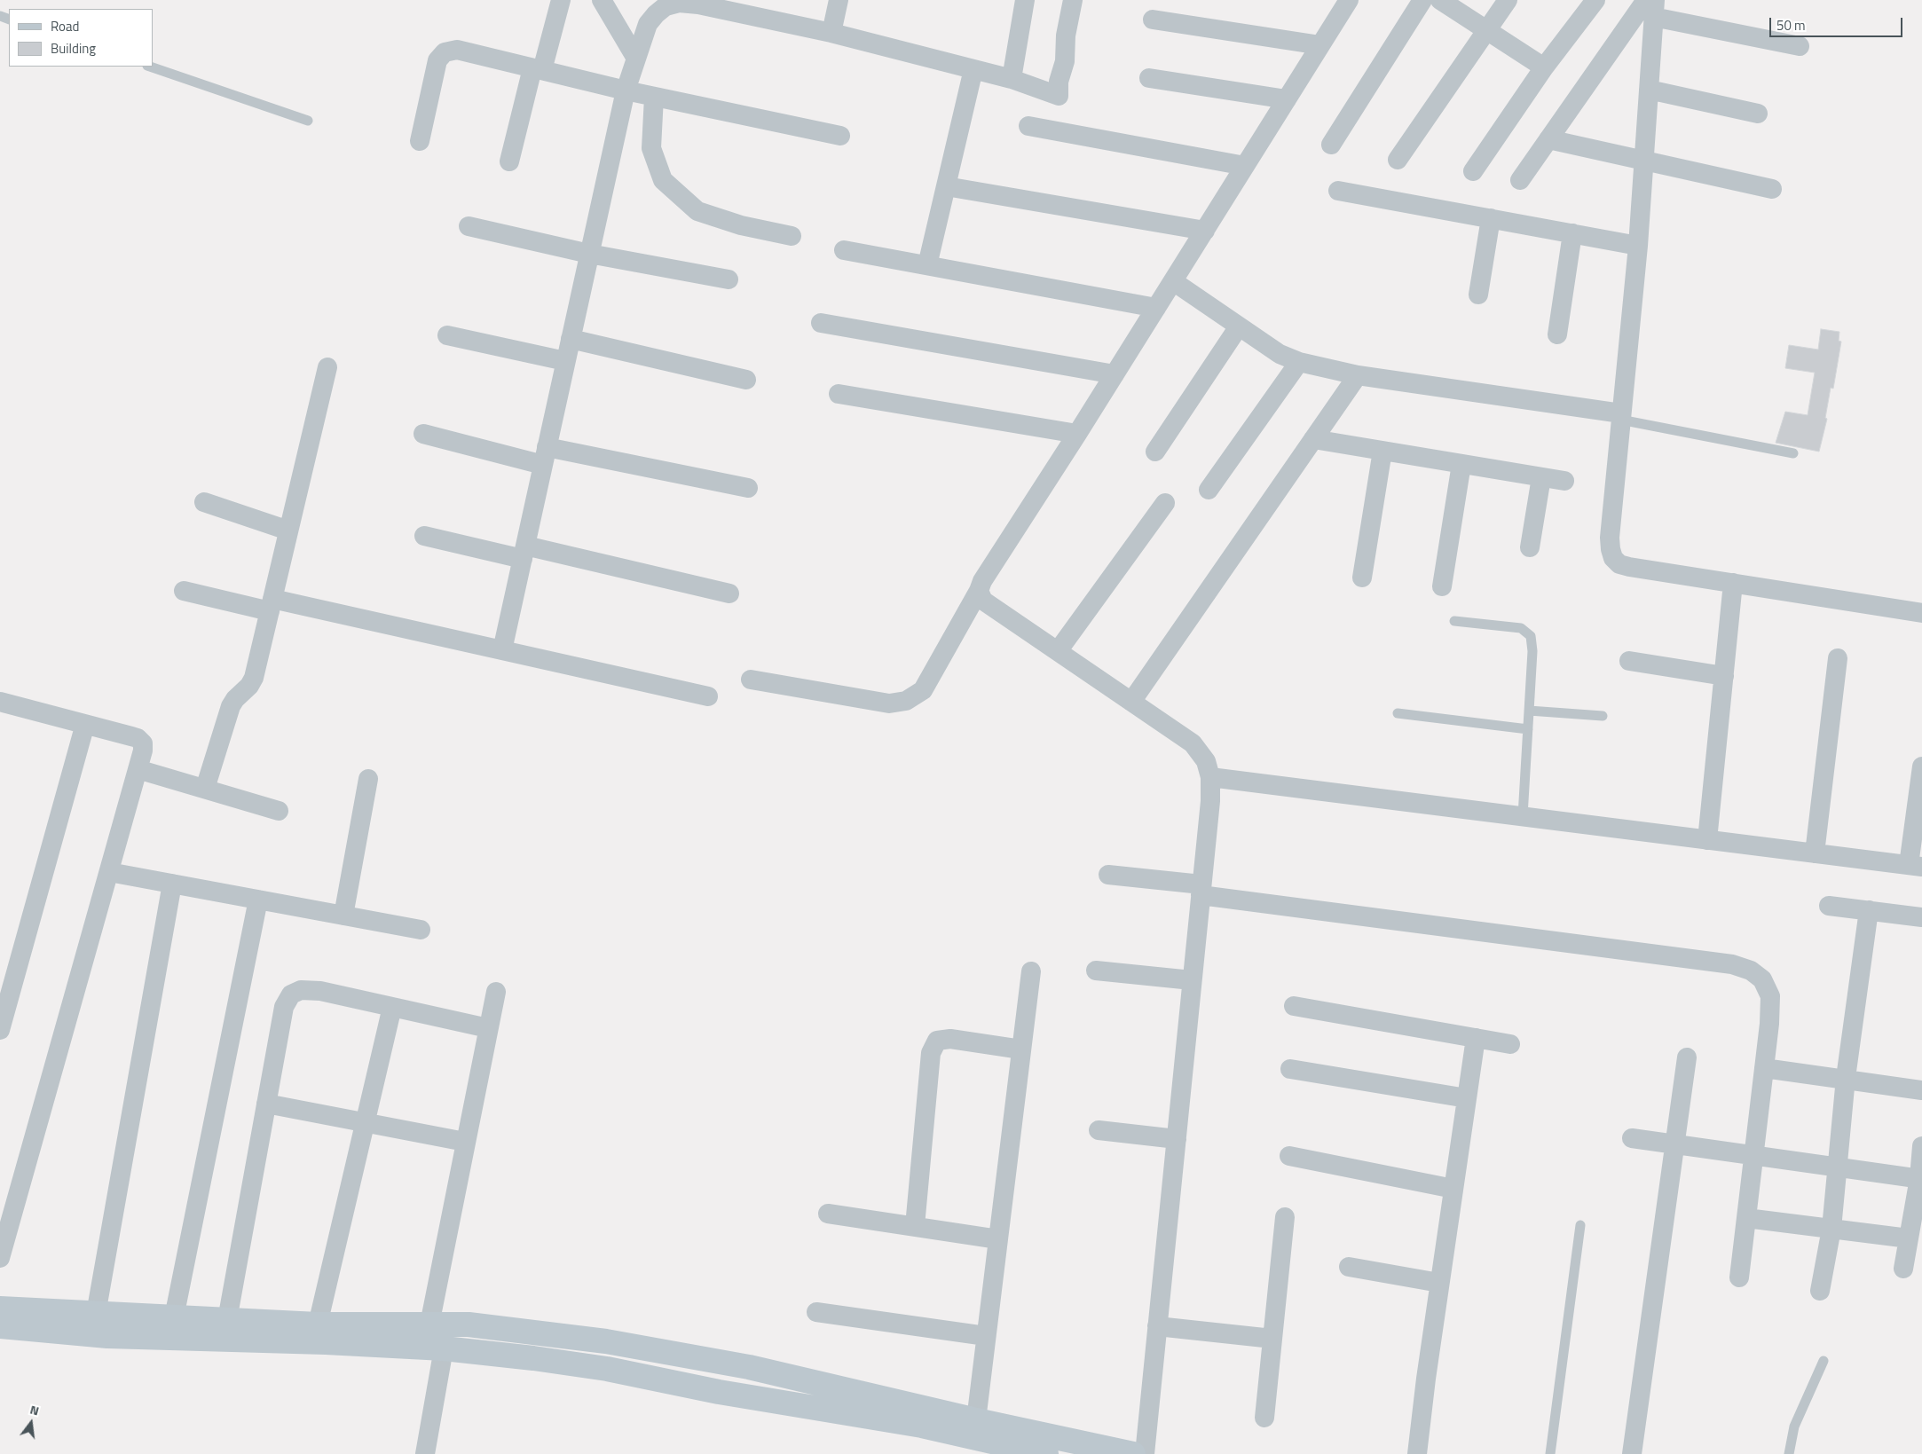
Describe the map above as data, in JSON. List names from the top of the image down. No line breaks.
{"legend":["Road","Building"],"scale_bar":"50 m","north":"top"}
